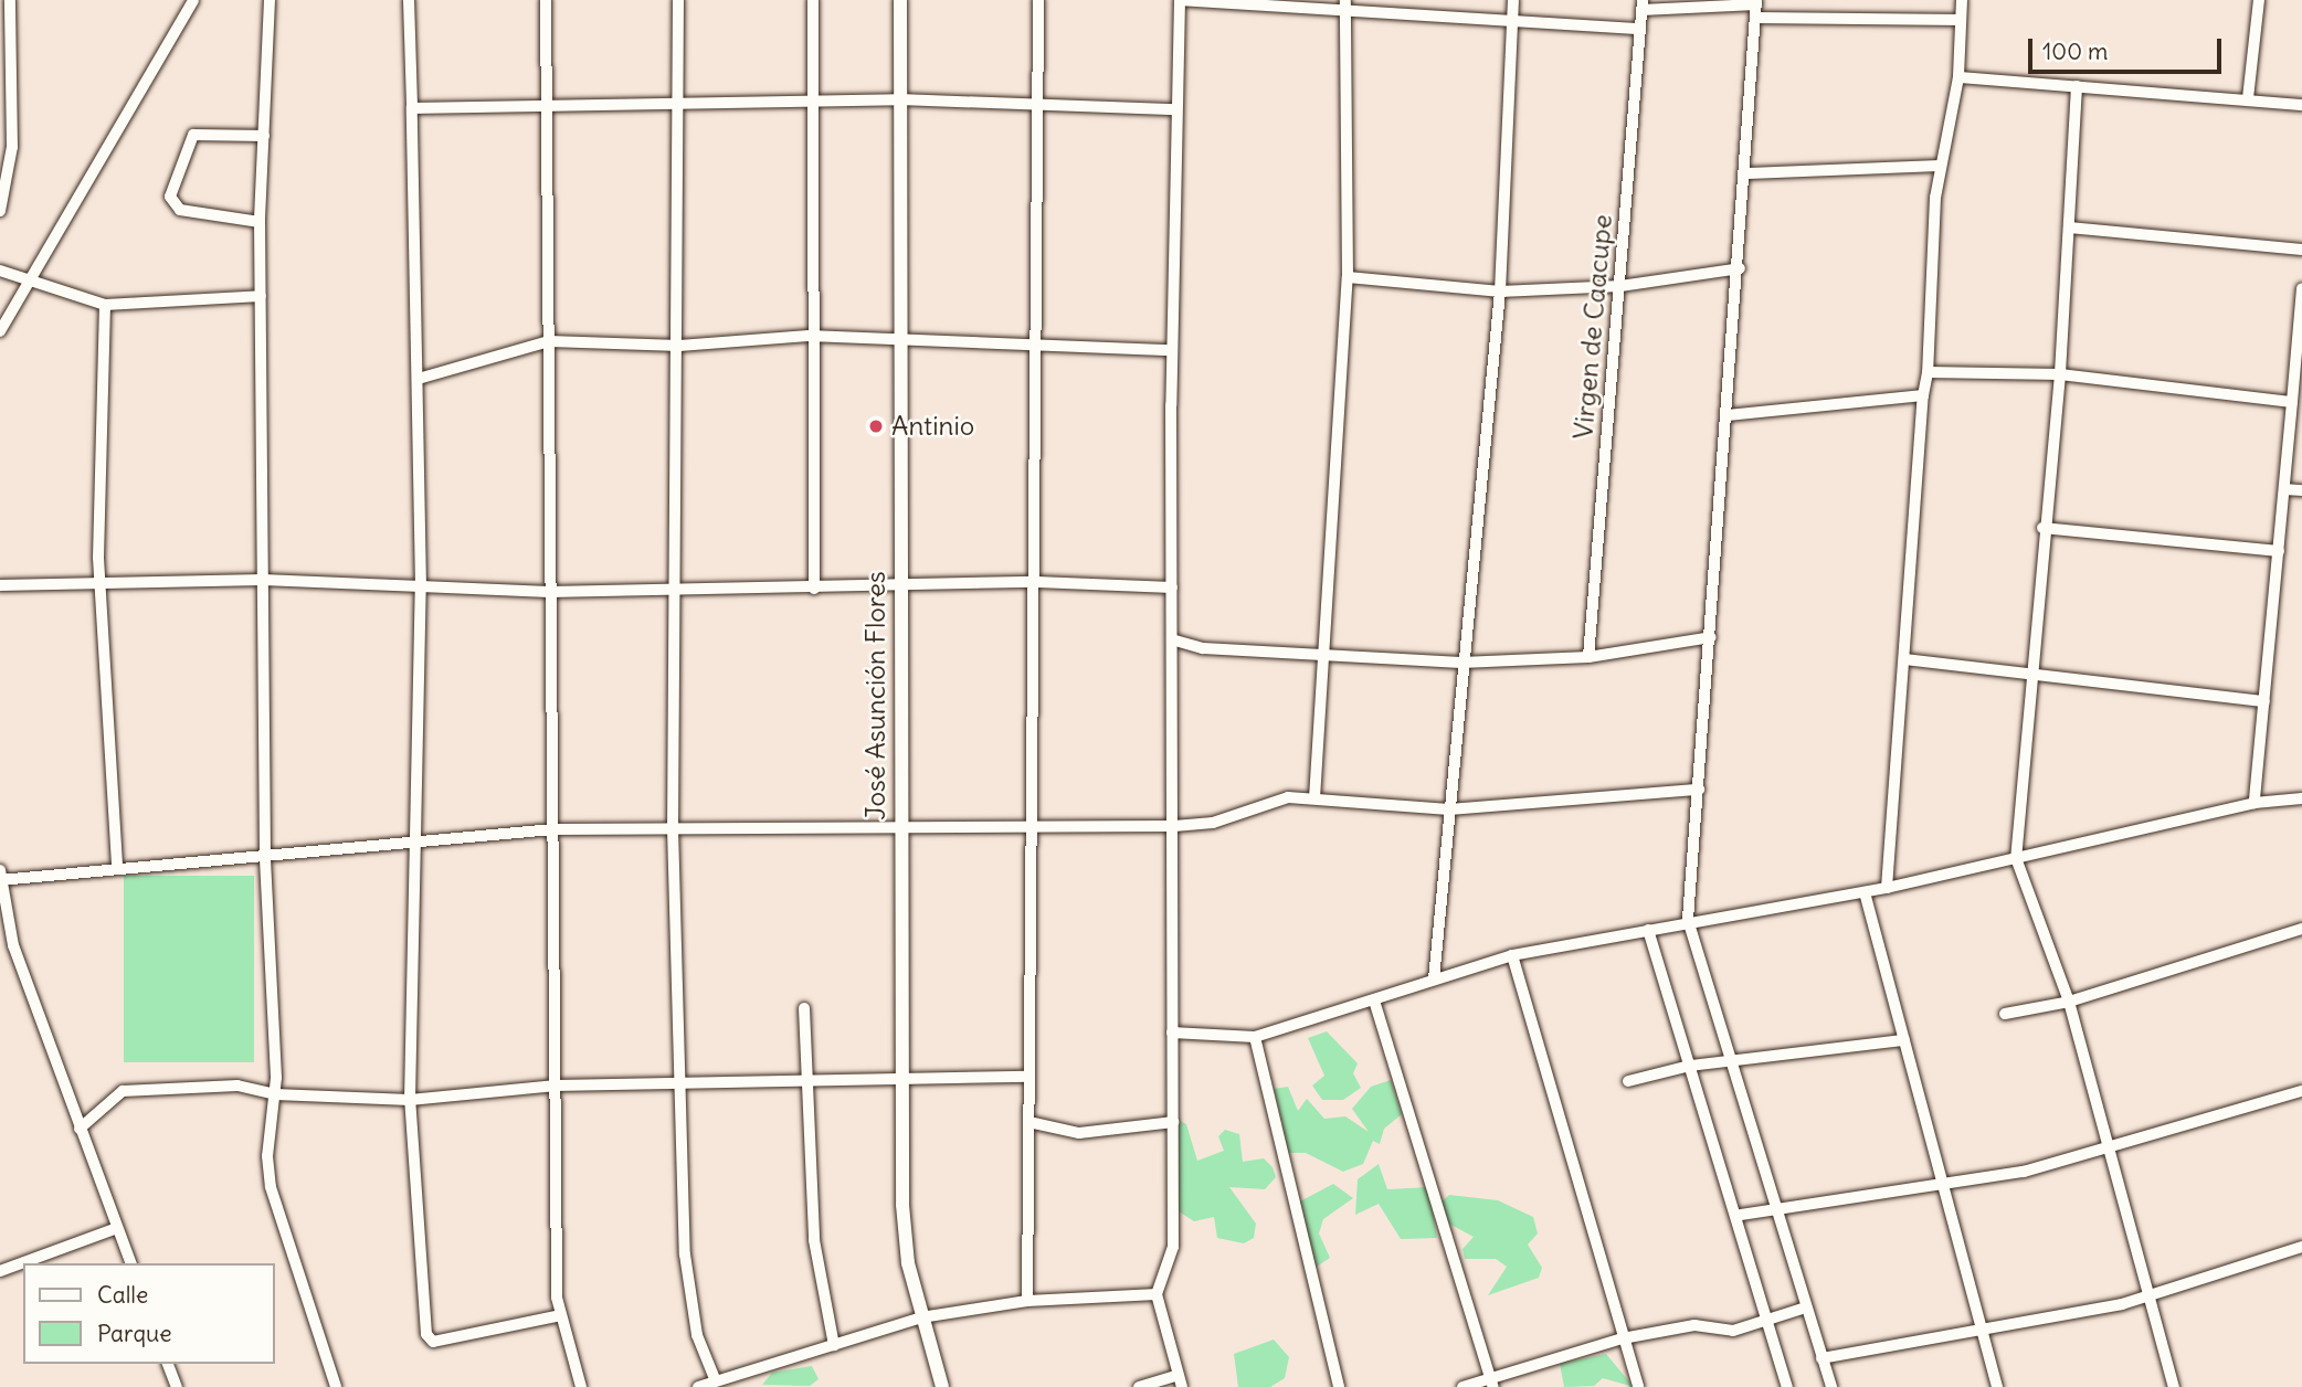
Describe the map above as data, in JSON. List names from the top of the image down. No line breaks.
{"streets":{"street":["Virgen de Caacupe","José Asunción Flores"]},"places":["Antinio"],"legend":["Calle","Parque"],"scale_bar":"100 m"}
